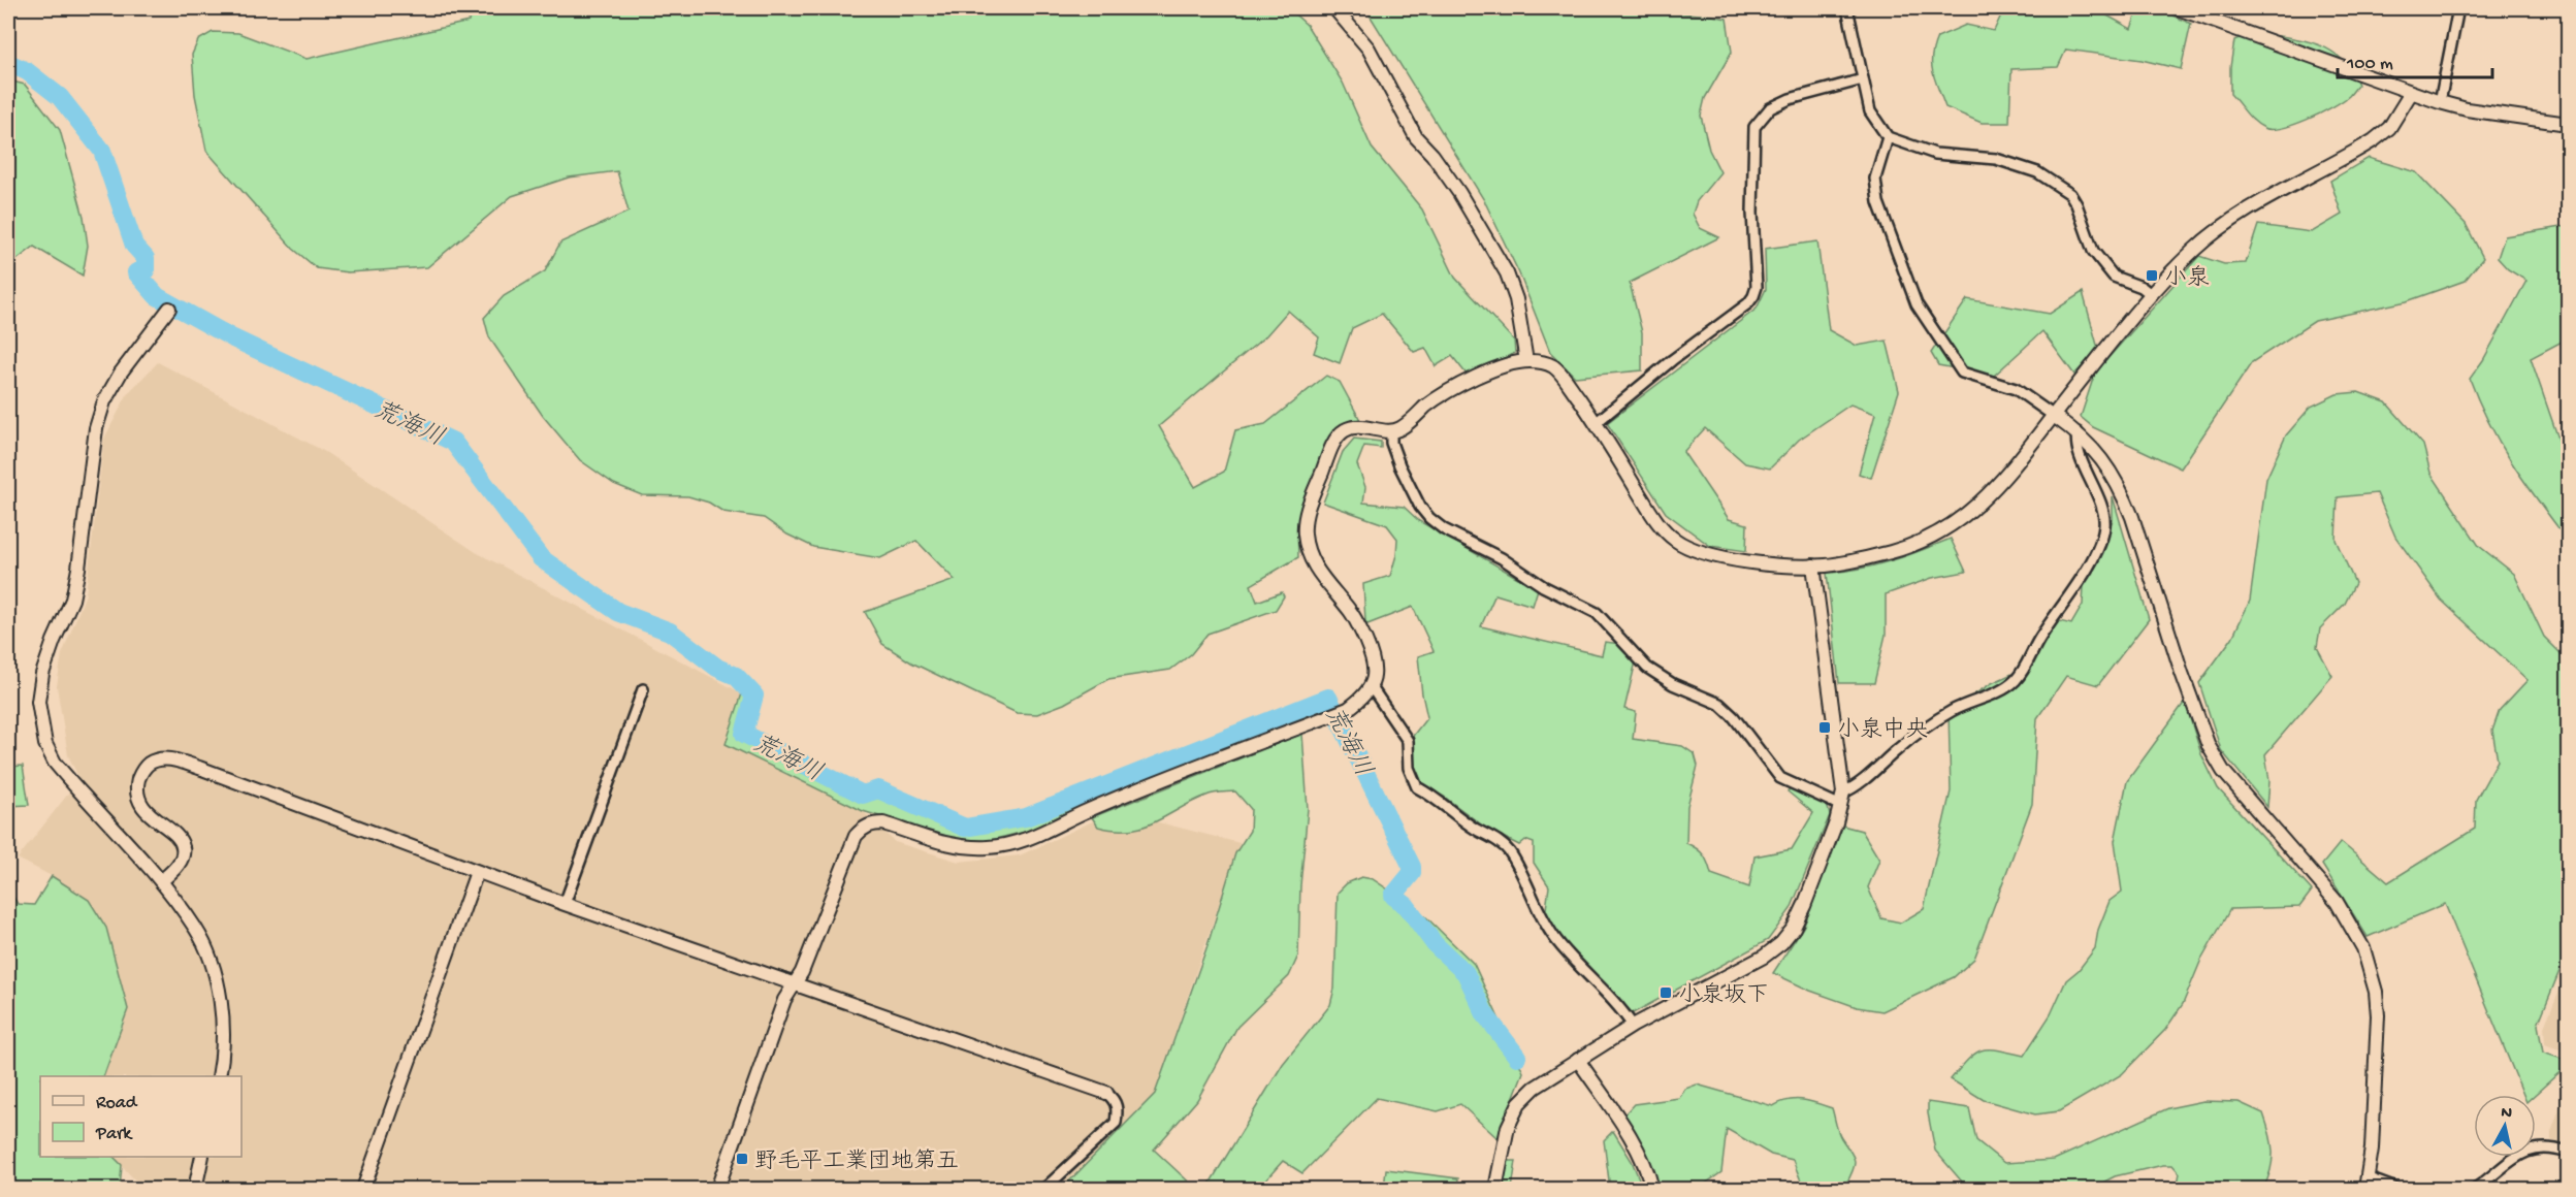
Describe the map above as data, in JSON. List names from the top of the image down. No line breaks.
{"water":["荒海川"],"places":{"transit":["小泉","小泉中央","小泉坂下","野毛平工業団地第五"]},"legend":["Road","Park"],"scale_bar":"100 m","north":"top"}
